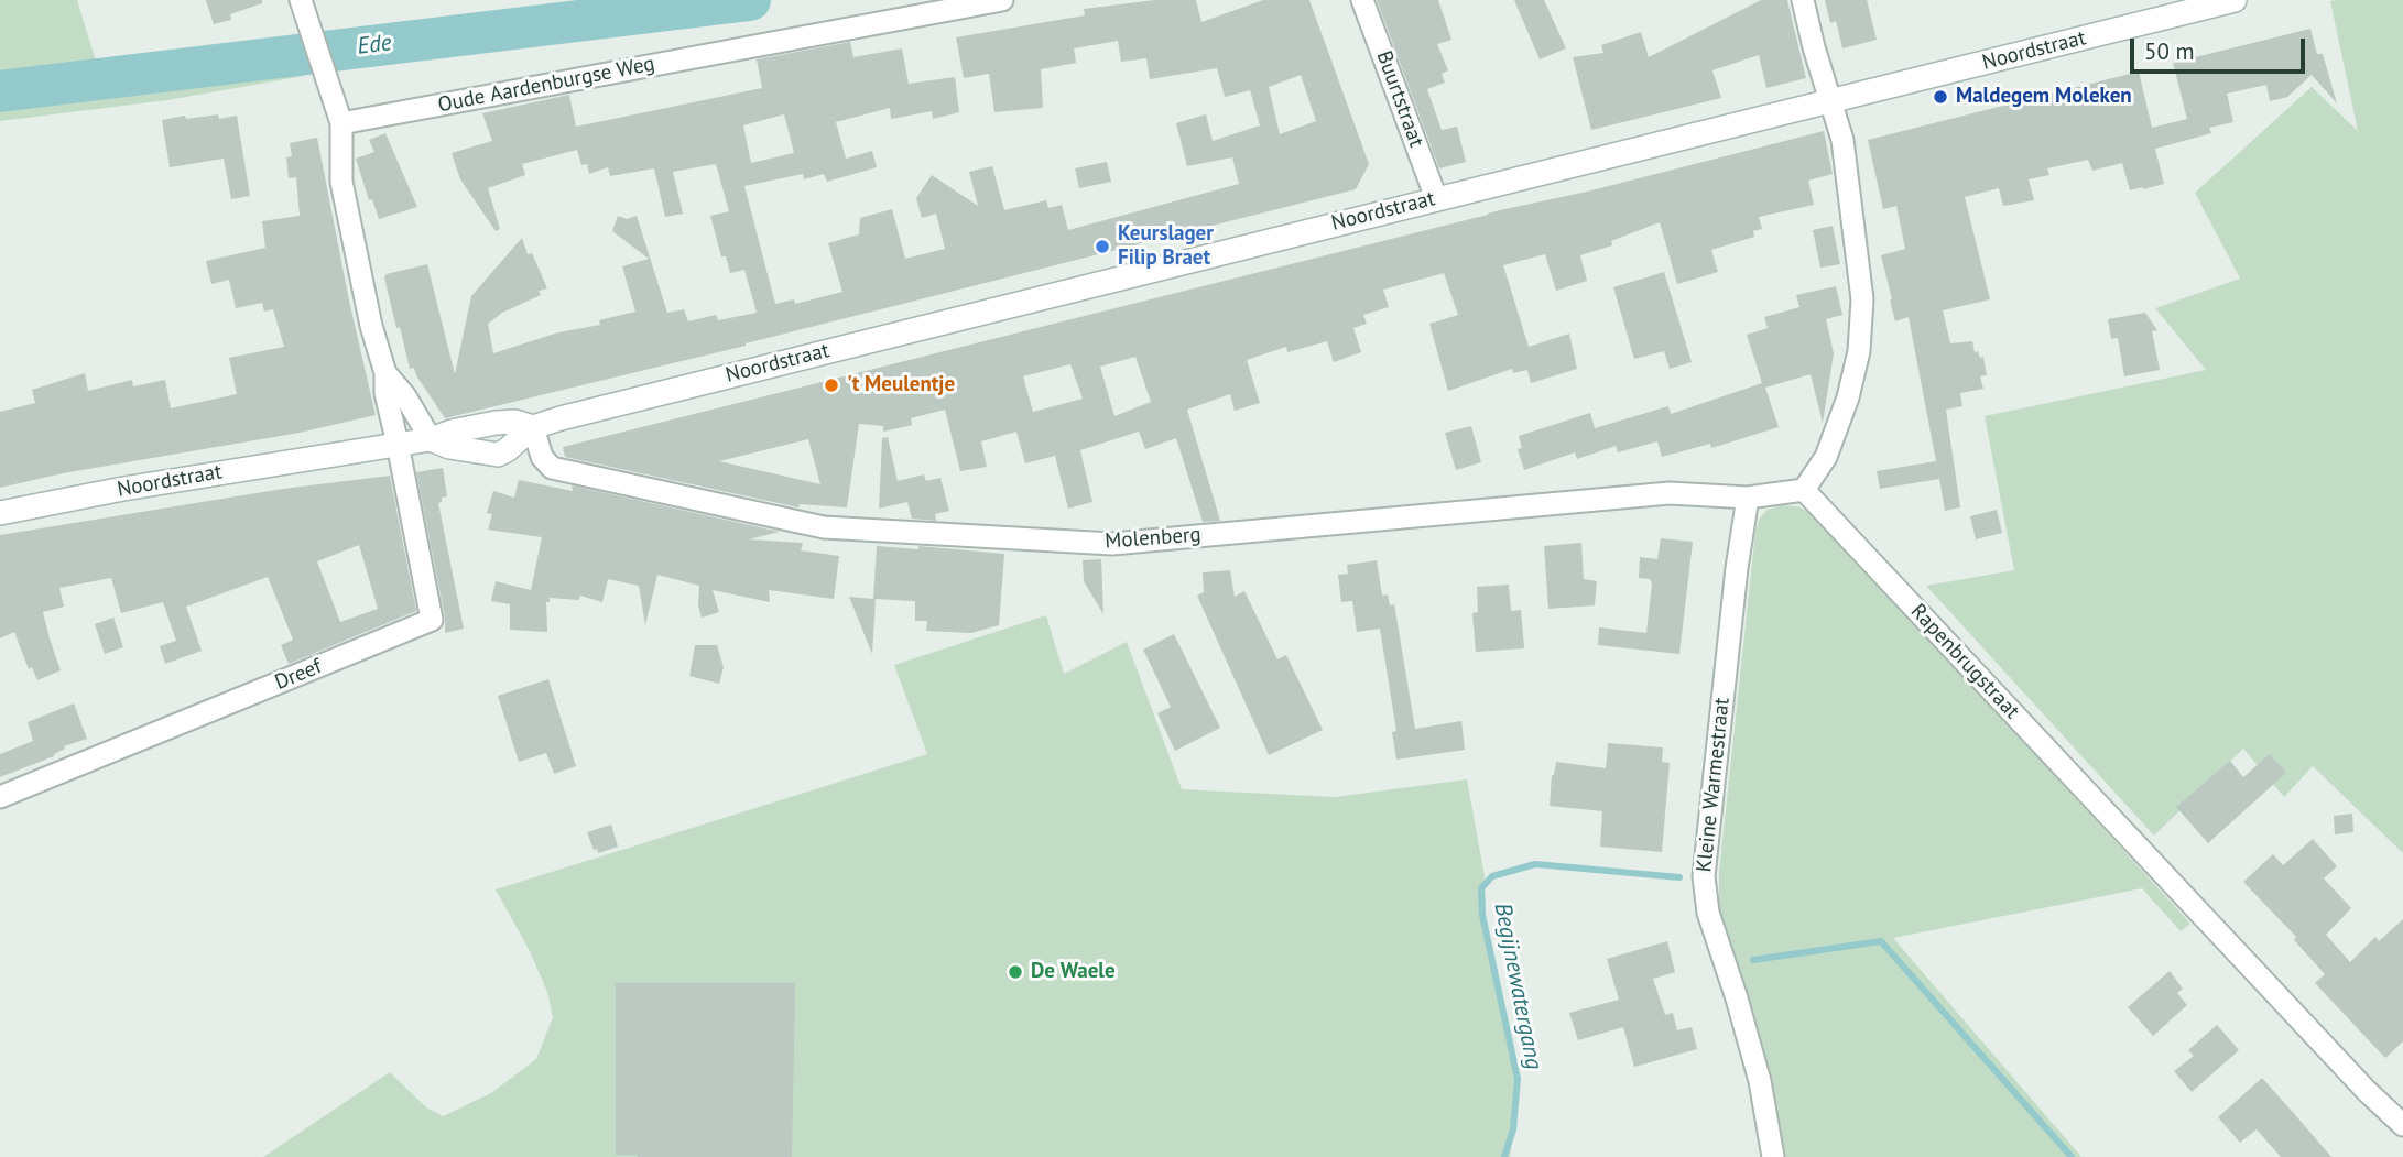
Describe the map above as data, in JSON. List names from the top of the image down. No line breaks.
{"streets":{"street":["Noordstraat","Oude Aardenburgse Weg","Buurtstraat","Molenberg","Rapenbrugstraat","Dreef","Kleine Warmestraat"]},"crossings":[["Noordstraat","Buurtstraat"],["Noordstraat","Molenberg"],["Noordstraat","Dreef"],["Molenberg","Rapenbrugstraat"],["Molenberg","Kleine Warmestraat"]],"water":["Ede","Begijnewatergang"],"places":["Maldegem Moleken","Keurslager Filip Braet","'t Meulentje","De Waele"],"scale_bar":"50 m"}
